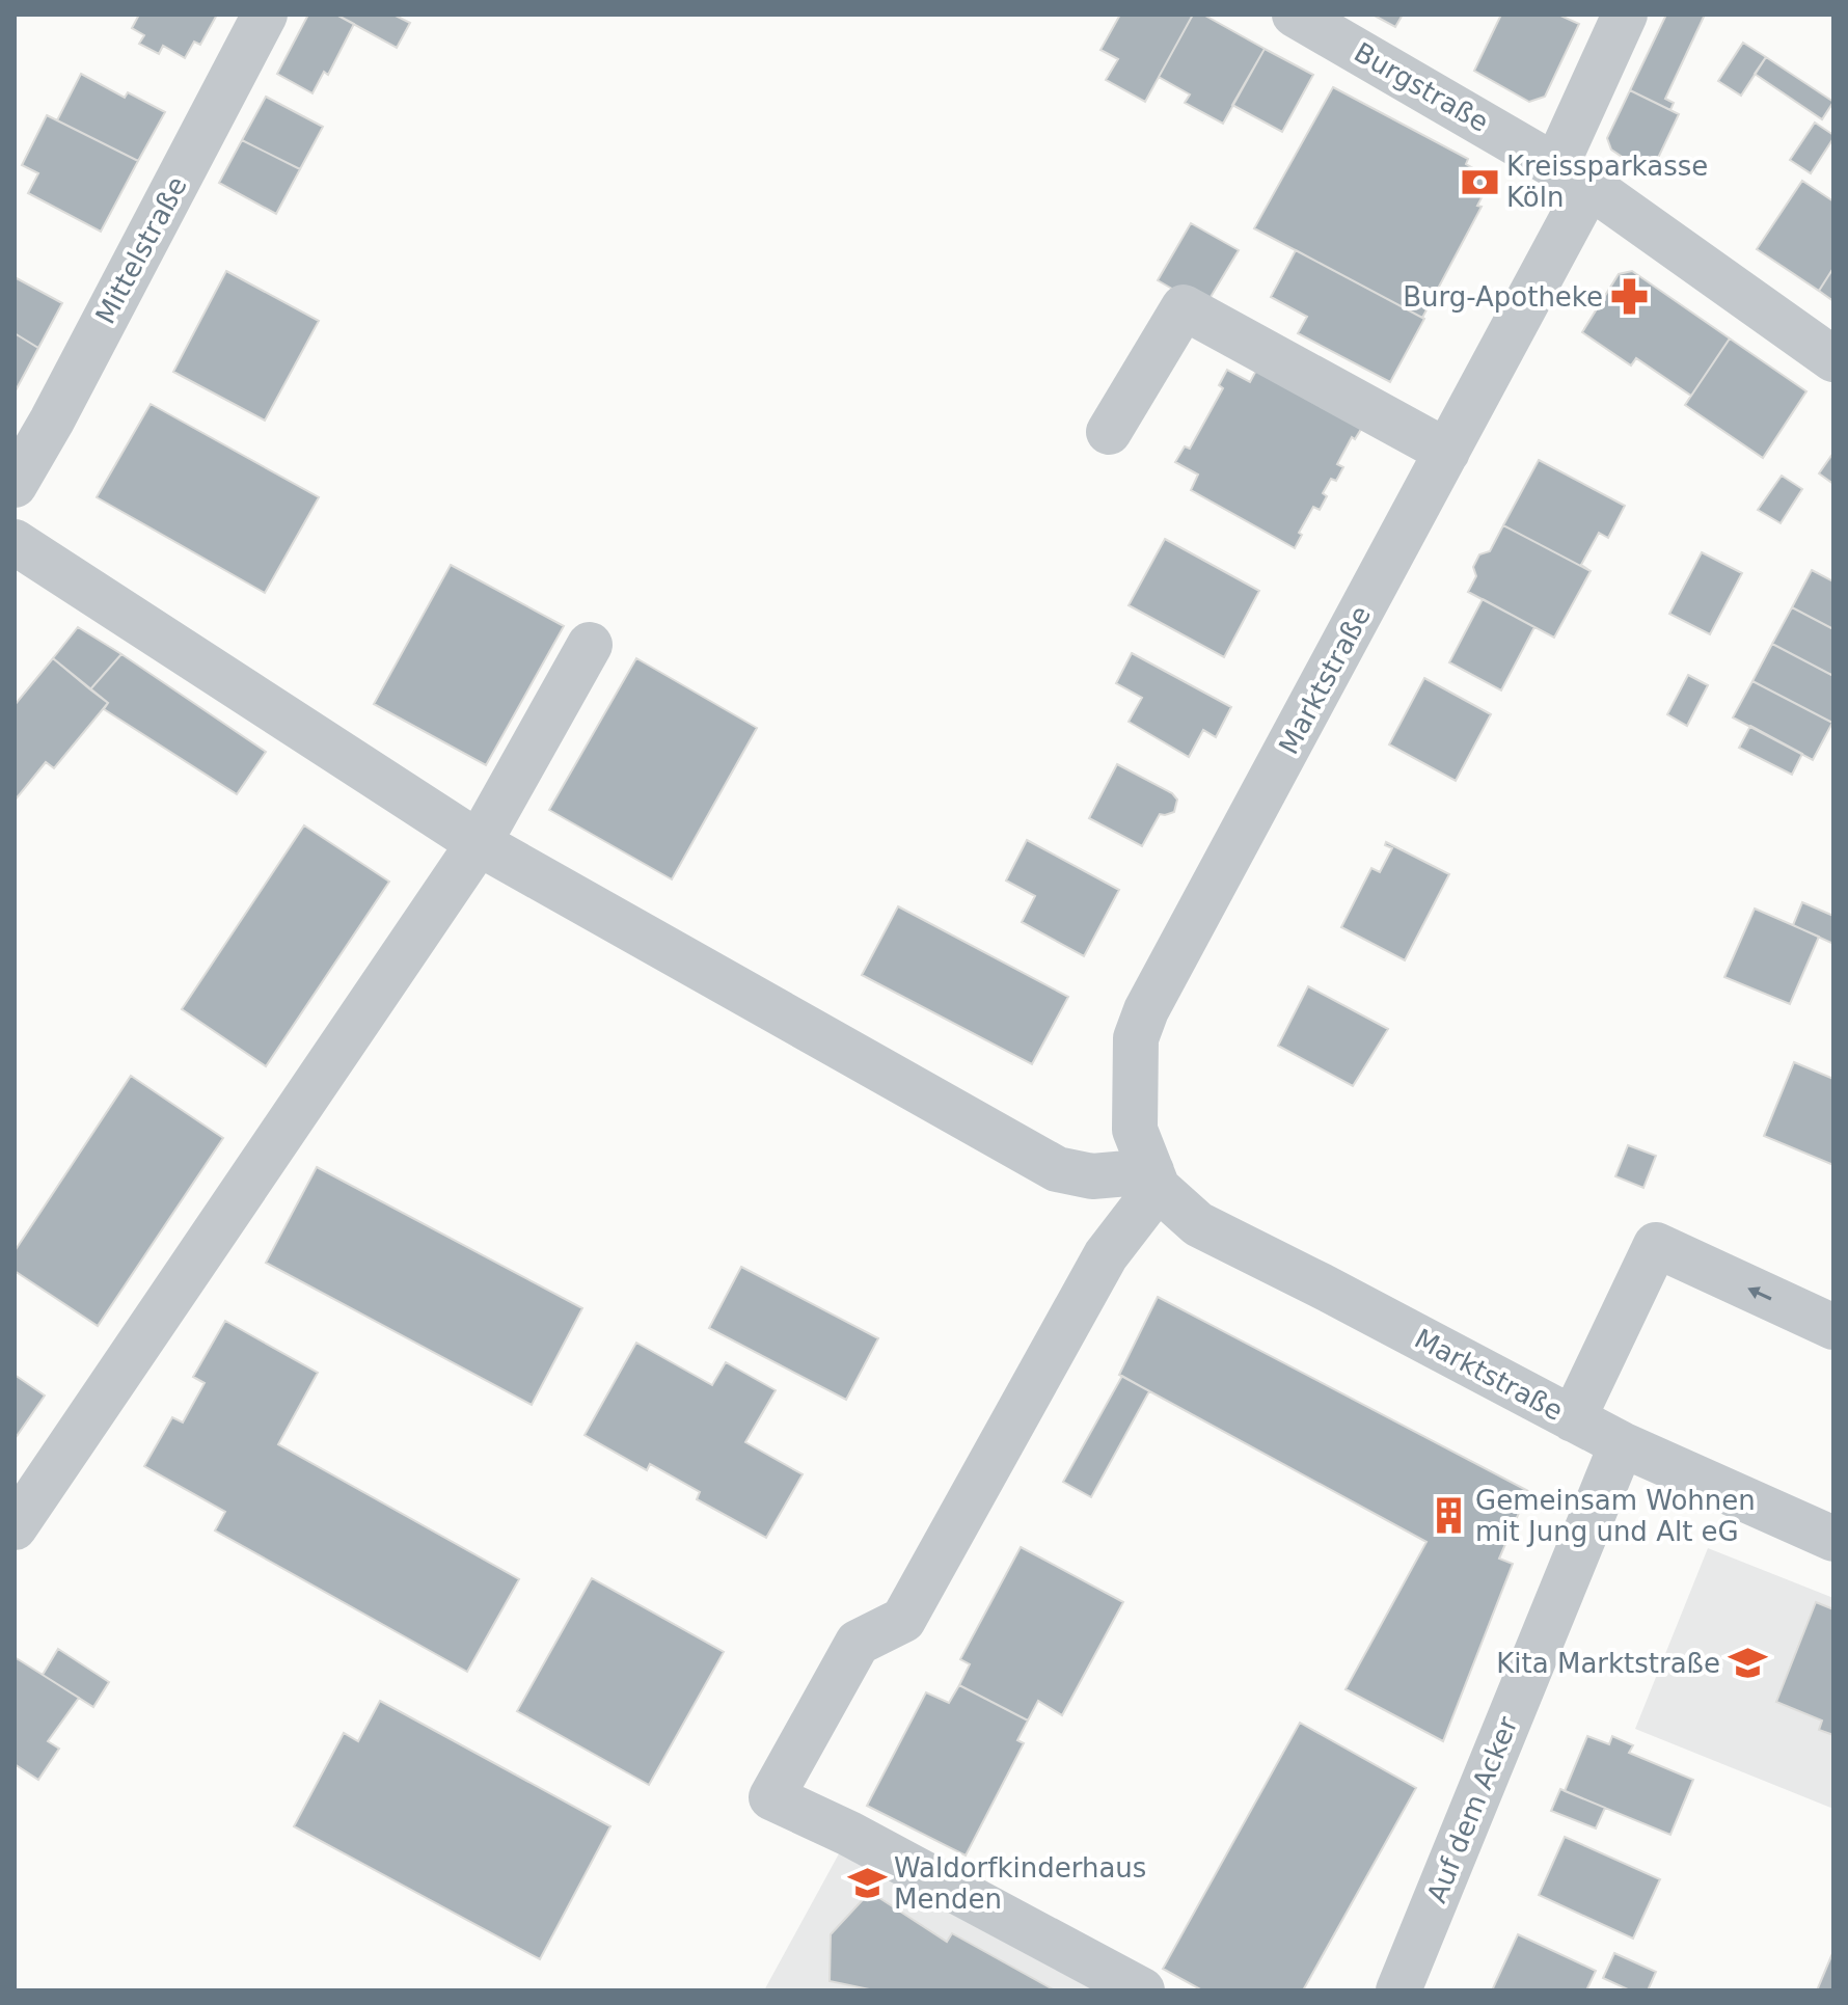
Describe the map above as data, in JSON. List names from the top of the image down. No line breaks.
{"streets":{"street":["Burgstraße","Mittelstraße","Marktstraße","Auf dem Acker"]},"crossings":[["Burgstraße","Marktstraße"],["Marktstraße","Auf dem Acker"]],"places":{"bank":["Kreissparkasse Köln"],"pharmacy":["Burg-Apotheke"],"building":["Gemeinsam Wohnen mit Jung und Alt eG"],"school or university":["Kita Marktstraße","Waldorfkinderhaus Menden"]}}
